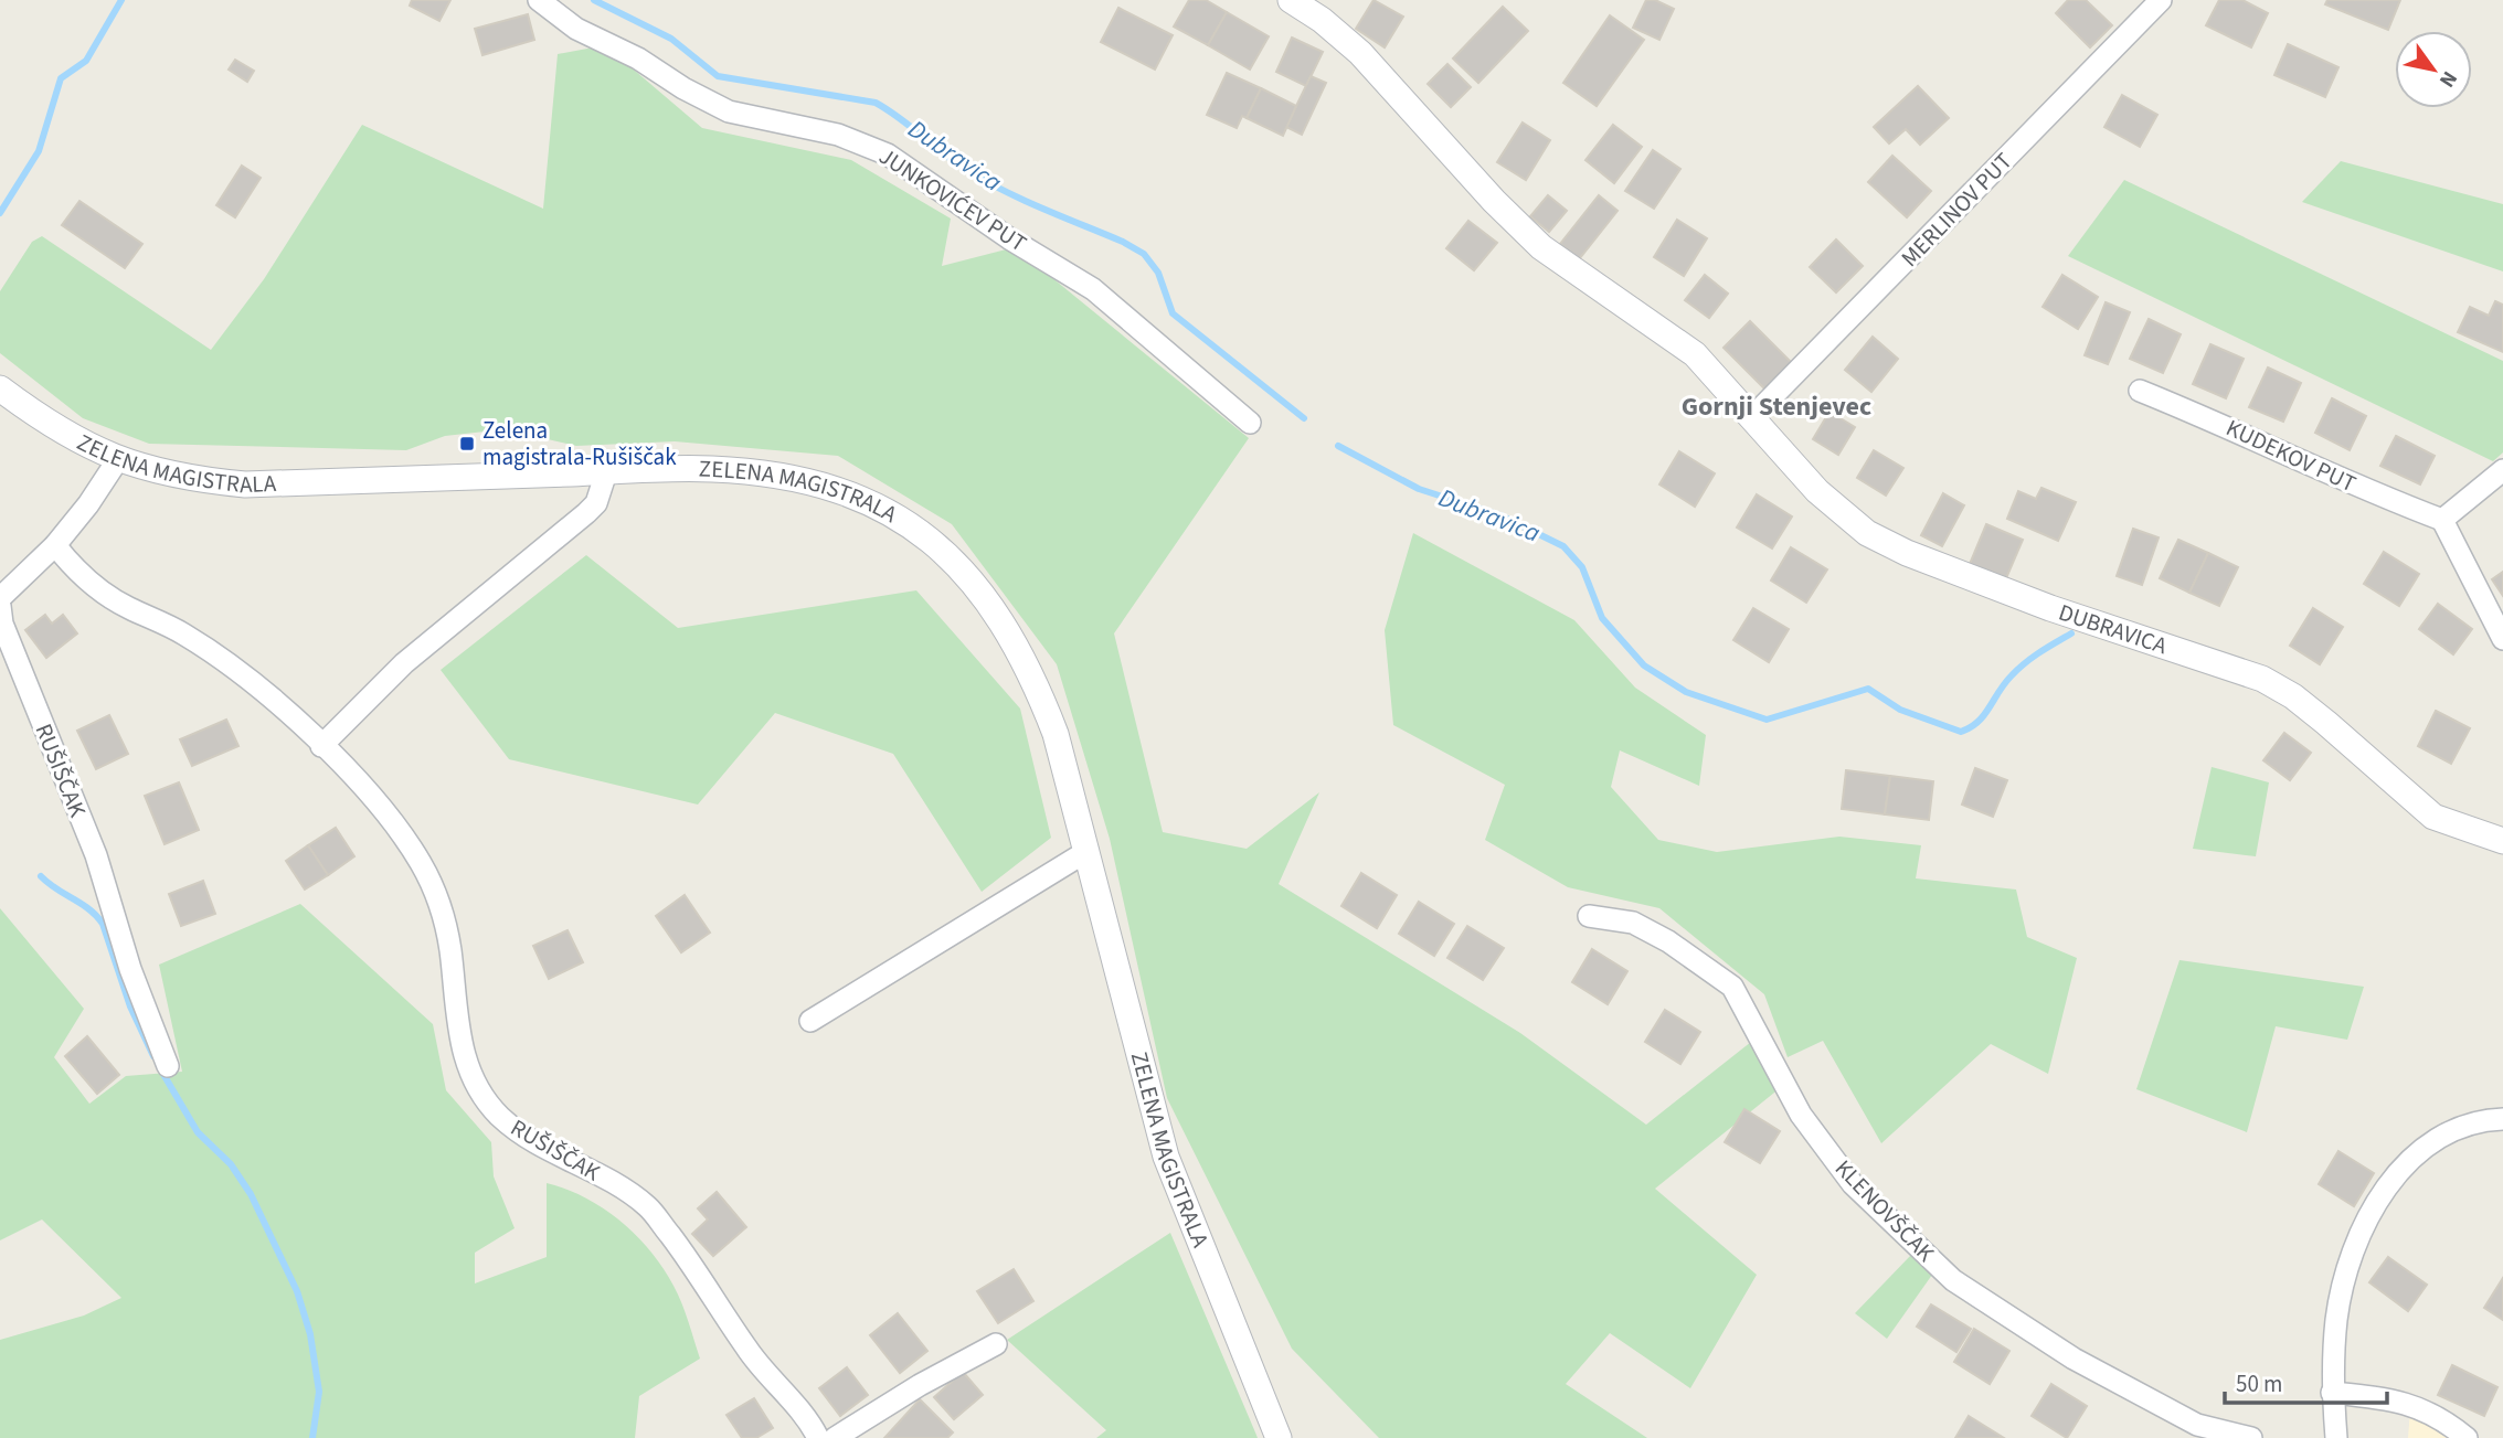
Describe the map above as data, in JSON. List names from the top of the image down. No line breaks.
{"streets":{"street":["JUNKOVIĆEV PUT","MERLINOV PUT","KUDEKOV PUT","ZELENA MAGISTRALA","DUBRAVICA","RUŠIŠČAK","KLENOVŠČAK"]},"crossings":[["MERLINOV PUT","DUBRAVICA"]],"districts":["Gornji Stenjevec"],"water":["Dubravica"],"places":{"transit":["Zelena magistrala-Rušiščak"]},"scale_bar":"50 m","north":"bottom right"}
